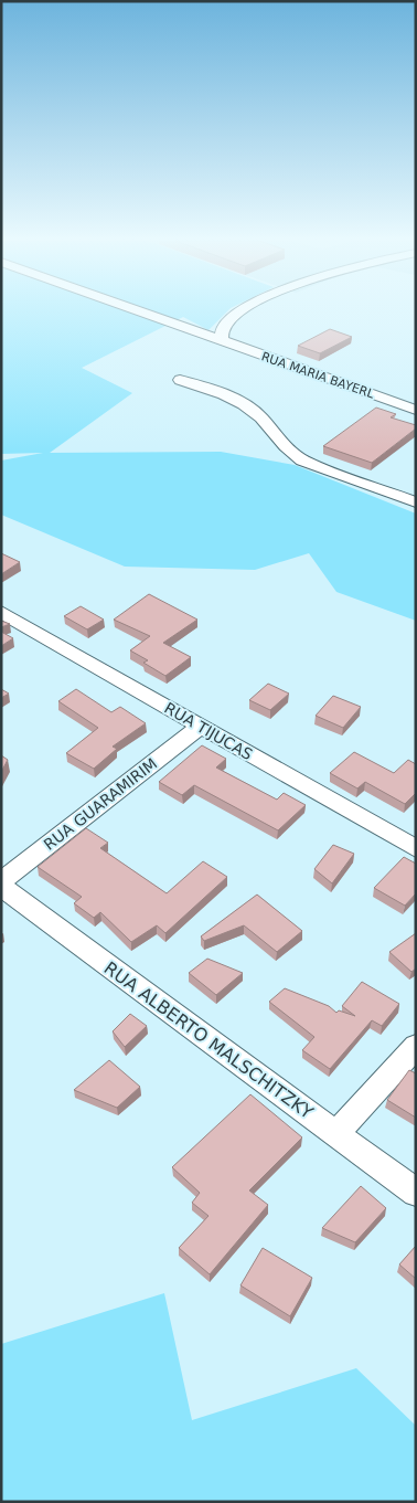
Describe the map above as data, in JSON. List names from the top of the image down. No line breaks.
{"streets":{"street":["RUA MARIA BAYERL","RUA TIJUCAS","RUA GUARAMIRIM","RUA ALBERTO MALSCHITZKY"]},"crossings":[["RUA TIJUCAS","RUA GUARAMIRIM"]]}
